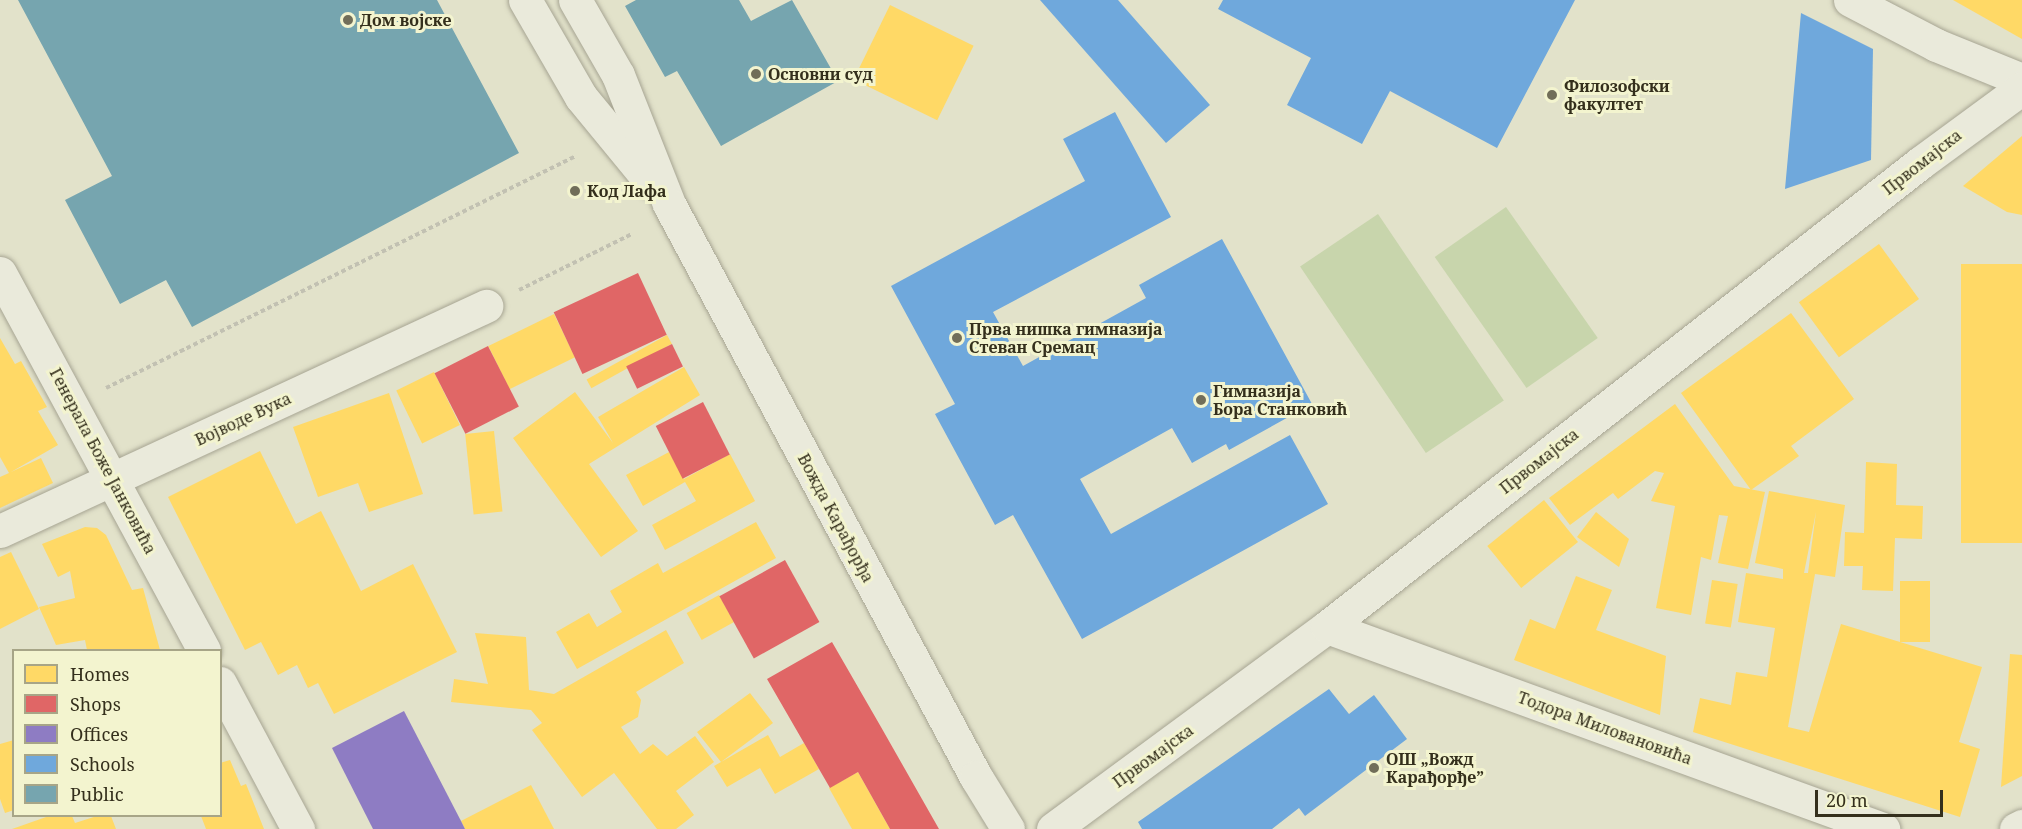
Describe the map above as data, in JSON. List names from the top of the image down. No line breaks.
{"streets":{"street":["Првомајска","Војводе Вука","Генерала Боже Јанковића","Вожда Карађорђа","Тодора Миловановића"]},"crossings":[["Првомајска","Тодора Миловановића"],["Војводе Вука","Генерала Боже Јанковића"]],"places":["Дом војске","Основни суд","Филозофски факултет","Код Лафа","Прва нишка гимназија Стеван Сремац","Гимназија Бора Станковић","ОШ „Вожд Карађорђе”"],"legend":["Homes","Shops","Offices","Schools","Public"],"scale_bar":"20 m"}
